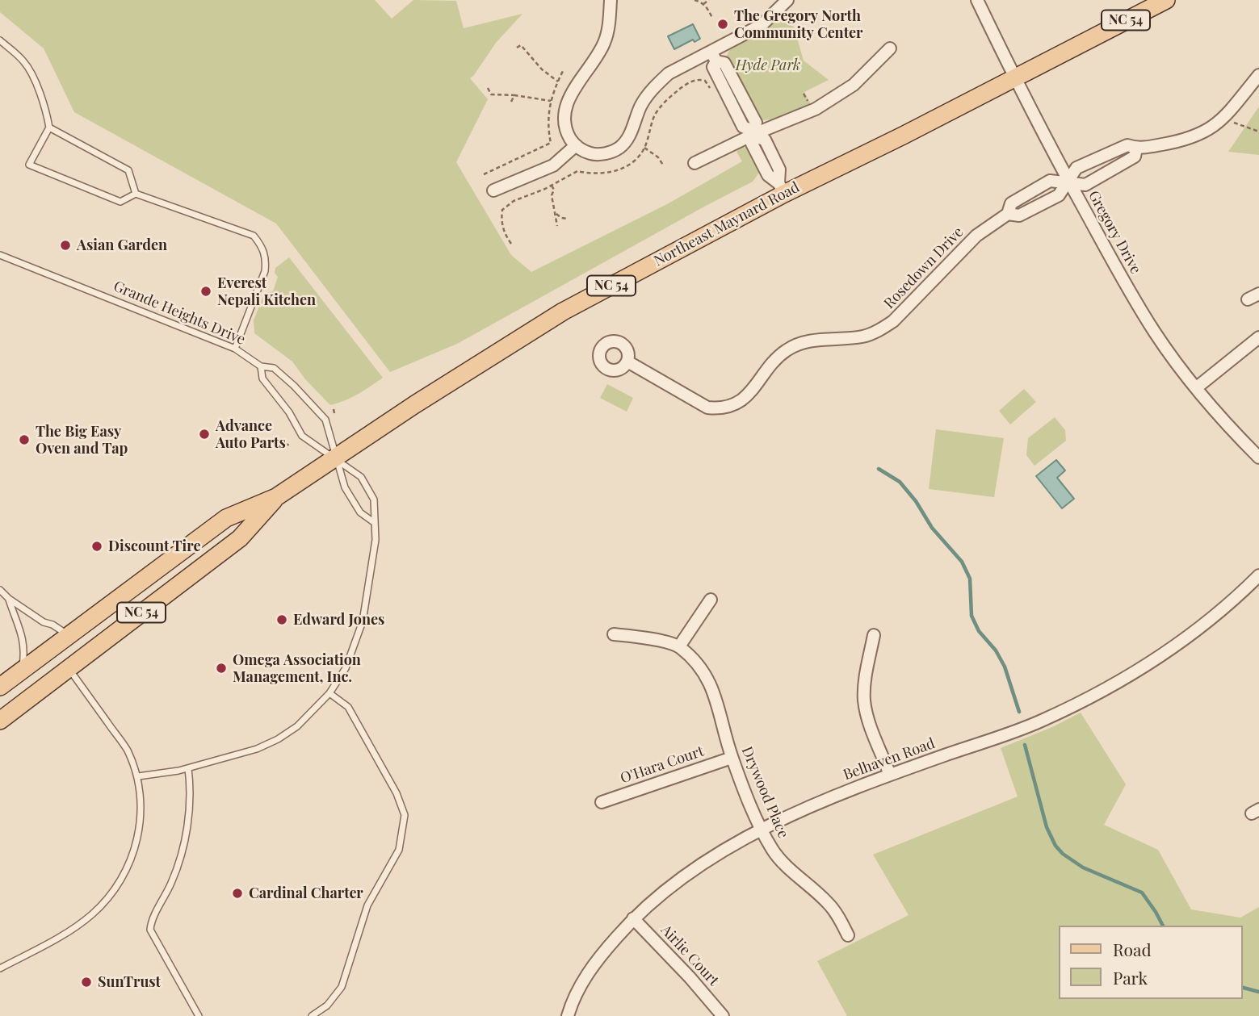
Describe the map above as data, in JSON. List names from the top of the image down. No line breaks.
{"streets":{"main road":["NC 54","Northeast Maynard Road"],"street":["Gregory Drive","Rosedown Drive","Belhaven Road","O'Hara Court","Drywood Place","Airlie Court"],"lane":["Grande Heights Drive"]},"crossings":[["Northeast Maynard Road","Gregory Drive"],["Northeast Maynard Road","Grande Heights Drive"],["Gregory Drive","Rosedown Drive"],["Belhaven Road","Drywood Place"],["Belhaven Road","Airlie Court"],["O'Hara Court","Drywood Place"]],"parks":["Hyde Park"],"places":["The Gregory North Community Center","Asian Garden","Everest Nepali Kitchen","Advance Auto Parts","The Big Easy Oven and Tap","Discount Tire","Edward Jones","Omega Association Management, Inc.","Cardinal Charter","SunTrust"],"legend":["Road","Park"]}
